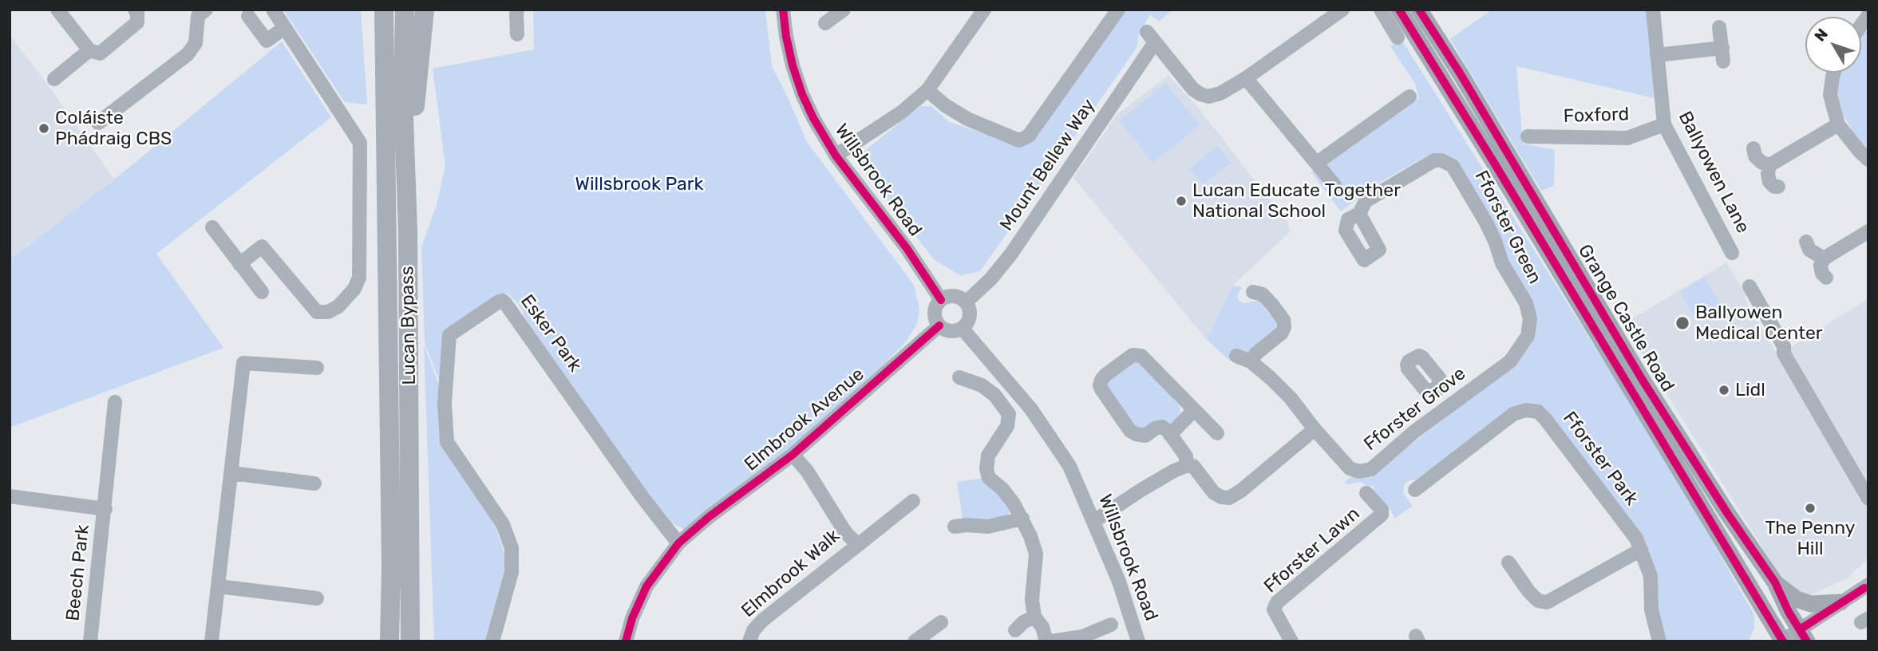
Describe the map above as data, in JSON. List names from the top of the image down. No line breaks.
{"streets":{"highway":["Lucan Bypass"],"main road":["Grange Castle Road"],"street":["Foxford","Mount Bellew Way","Ballyowen Lane","Willsbrook Road","Fforster Green","Esker Park","Fforster Grove","Elmbrook Avenue","Fforster Park","Fforster Lawn","Beech Park","Elmbrook Walk"]},"crossings":[["Foxford","Ballyowen Lane"],["Mount Bellew Way","Willsbrook Road"],["Mount Bellew Way","Elmbrook Avenue"],["Willsbrook Road","Elmbrook Avenue"],["Fforster Green","Fforster Grove"],["Esker Park","Elmbrook Avenue"],["Elmbrook Avenue","Elmbrook Walk"]],"parks":["Willsbrook Park"],"places":["Coláiste Phádraig CBS","Lucan Educate Together National School","Ballyowen Medical Center","Lidl","The Penny Hill"],"north":"top left"}
